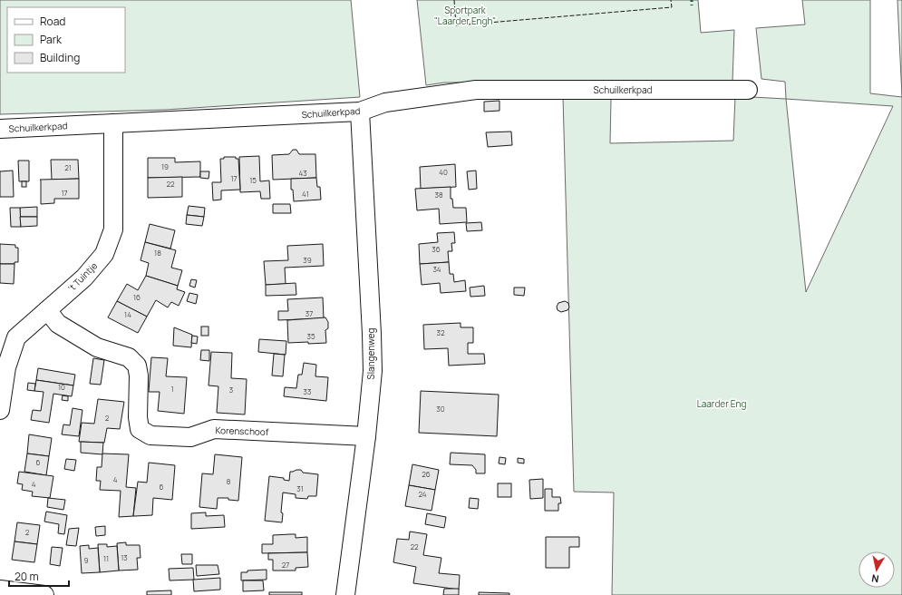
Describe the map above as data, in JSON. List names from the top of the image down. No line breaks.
{"streets":{"street":["Schuilkerkpad","'t Tuintje","Slangenweg","Korenschoof"]},"crossings":[["Schuilkerkpad","'t Tuintje"],["Schuilkerkpad","Slangenweg"],["'t Tuintje","Korenschoof"],["Slangenweg","Korenschoof"]],"parks":["Sportpark \"Laarder Engh\"","Laarder Eng"],"house_numbers":["19","21","40","43","17","15","22","17","41","38","36","18","39","34","16","37","14","32","35","10","1","3","33","30","2","6","26","4","8","4","6","31","24","2","22","13","11","9","27"],"legend":["Road","Park","Building"],"scale_bar":"20 m","north":"bottom"}
